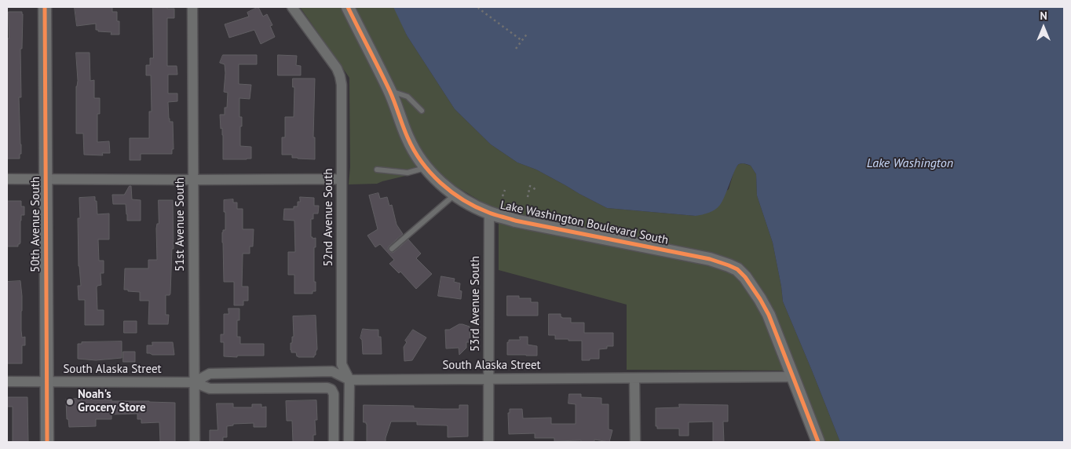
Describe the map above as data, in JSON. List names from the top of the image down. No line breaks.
{"streets":{"main road":["Lake Washington Boulevard South","50th Avenue South"],"street":["52nd Avenue South","51st Avenue South","53rd Avenue South","South Alaska Street"]},"crossings":[["52nd Avenue South","South Alaska Street"],["Lake Washington Boulevard South","53rd Avenue South"],["Lake Washington Boulevard South","South Alaska Street"],["50th Avenue South","South Alaska Street"],["51st Avenue South","South Alaska Street"],["53rd Avenue South","South Alaska Street"]],"water":["Lake Washington"],"places":["Noah's Grocery Store"],"north":"top"}
